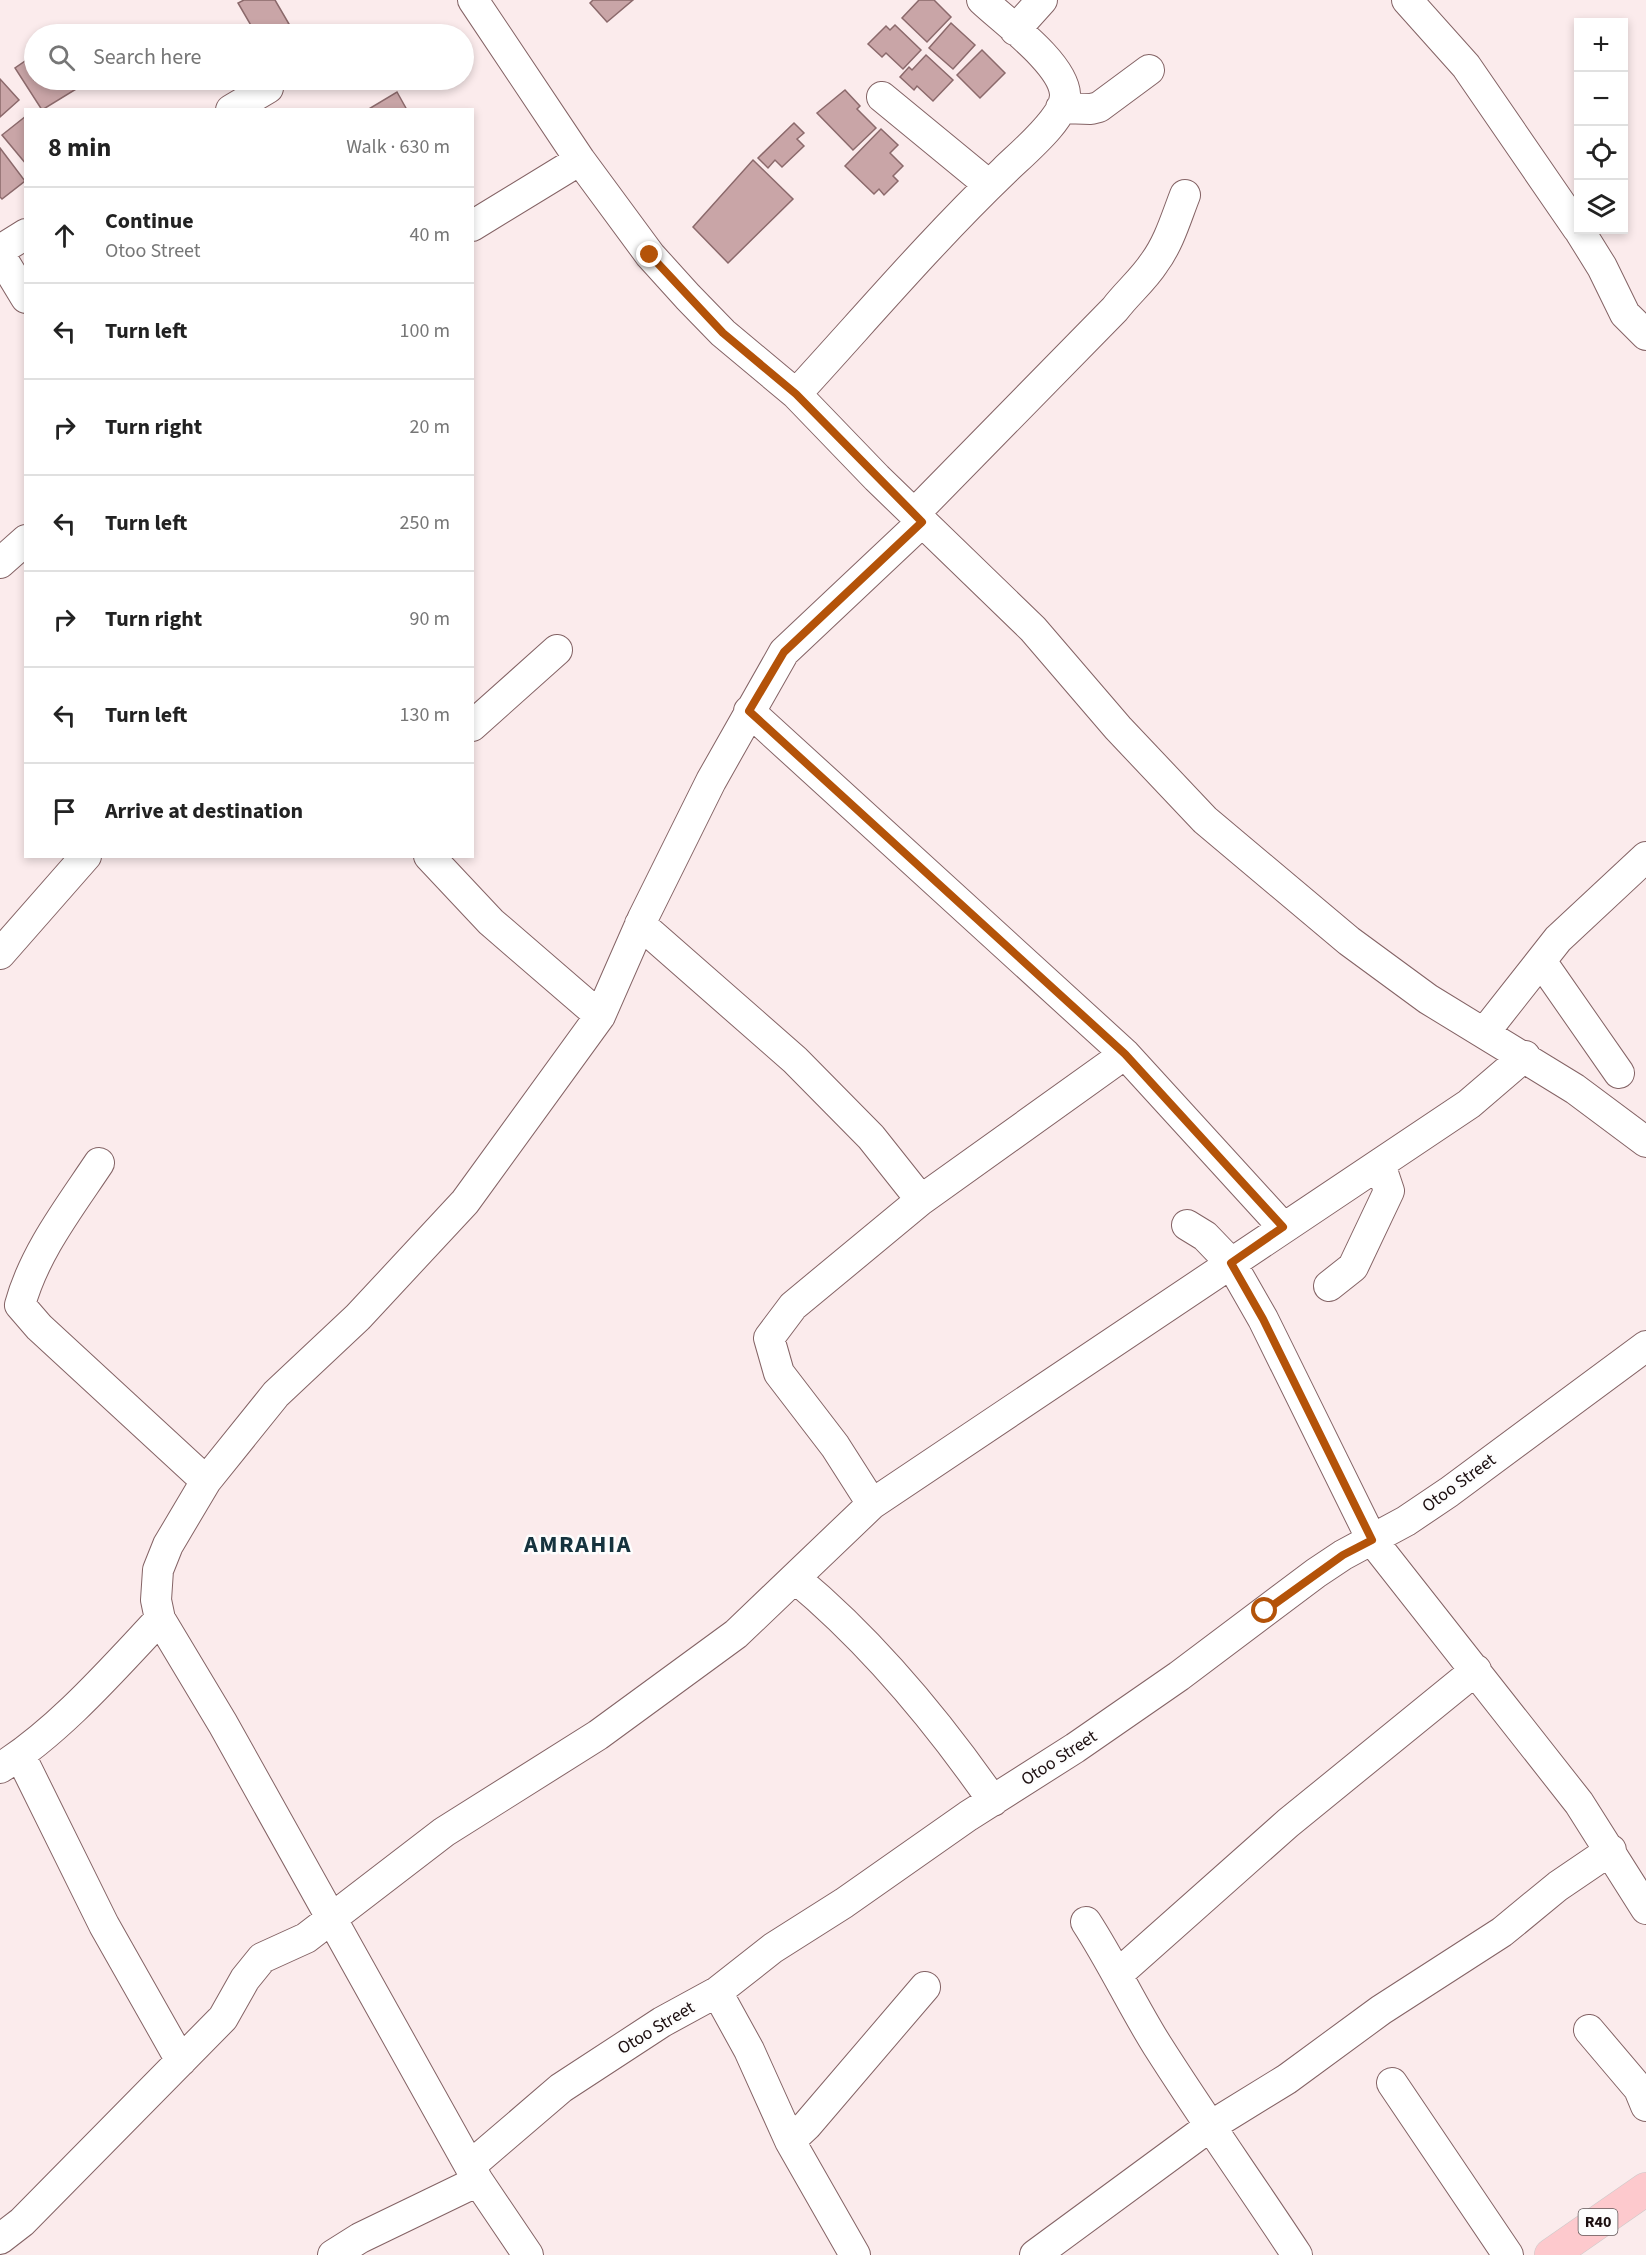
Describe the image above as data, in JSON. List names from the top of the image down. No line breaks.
{"streets":{"main road":["R40"],"street":["Otoo Street"]},"districts":["AMRAHIA"],"page":{"map_buttons":["+","−"],"search":"Search here","heading":["8 min","Walk · 630 m"],"list":[["Continue","Otoo Street","40 m"],["Turn left","100 m"],["Turn right","20 m"],["Turn left","250 m"],["Turn right","90 m"],["Turn left","130 m"],"Arrive at destination"]}}
